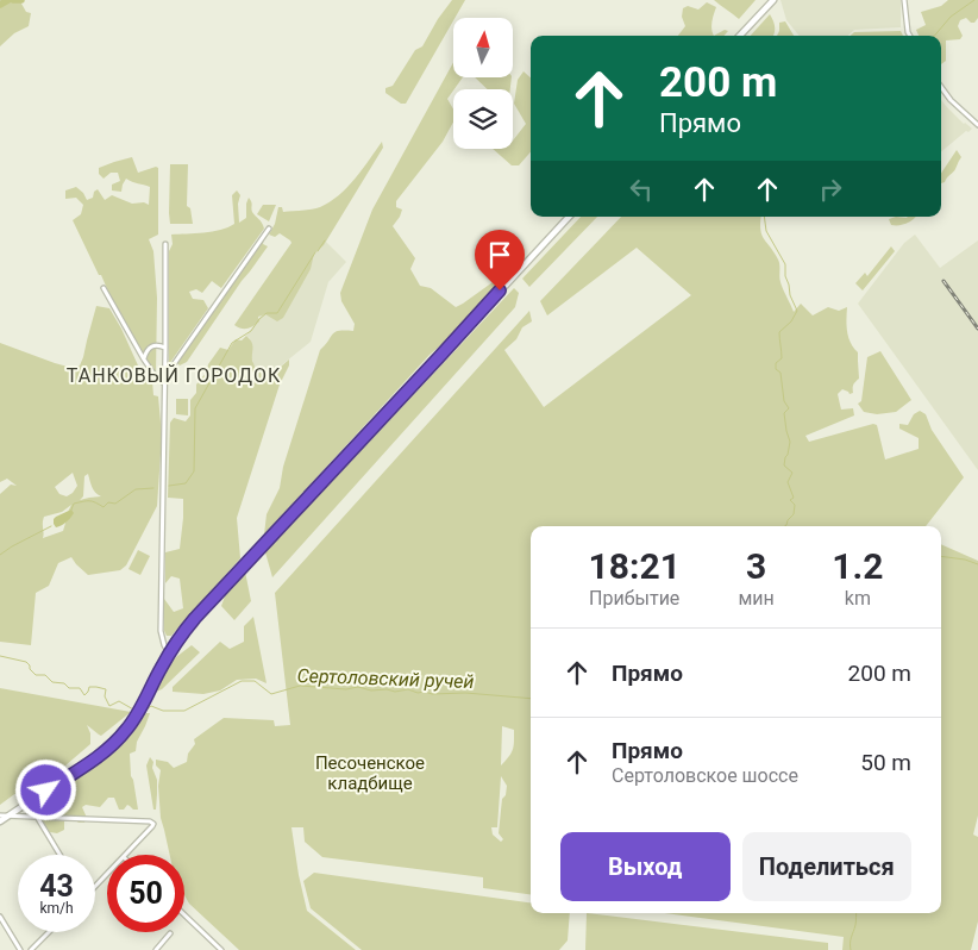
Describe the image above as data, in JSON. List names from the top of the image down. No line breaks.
{"districts":["ТАНКОВЫЙ ГОРОДОК"],"water":["Сертоловский ручей"],"parks":["Песоченское кладбище"],"north":"top","page":{"turn":["200 m","Прямо"],"eta":["18:21","Прибытие","3","мин","1.2","km"],"list":[{"name":"Прямо","value":"200 m"},{"name":"Прямо","note":"Сертоловское шоссе","value":"50 m"}],"buttons":["Выход","Поделиться"],"speed":"43 km/h","limit":"50"}}
